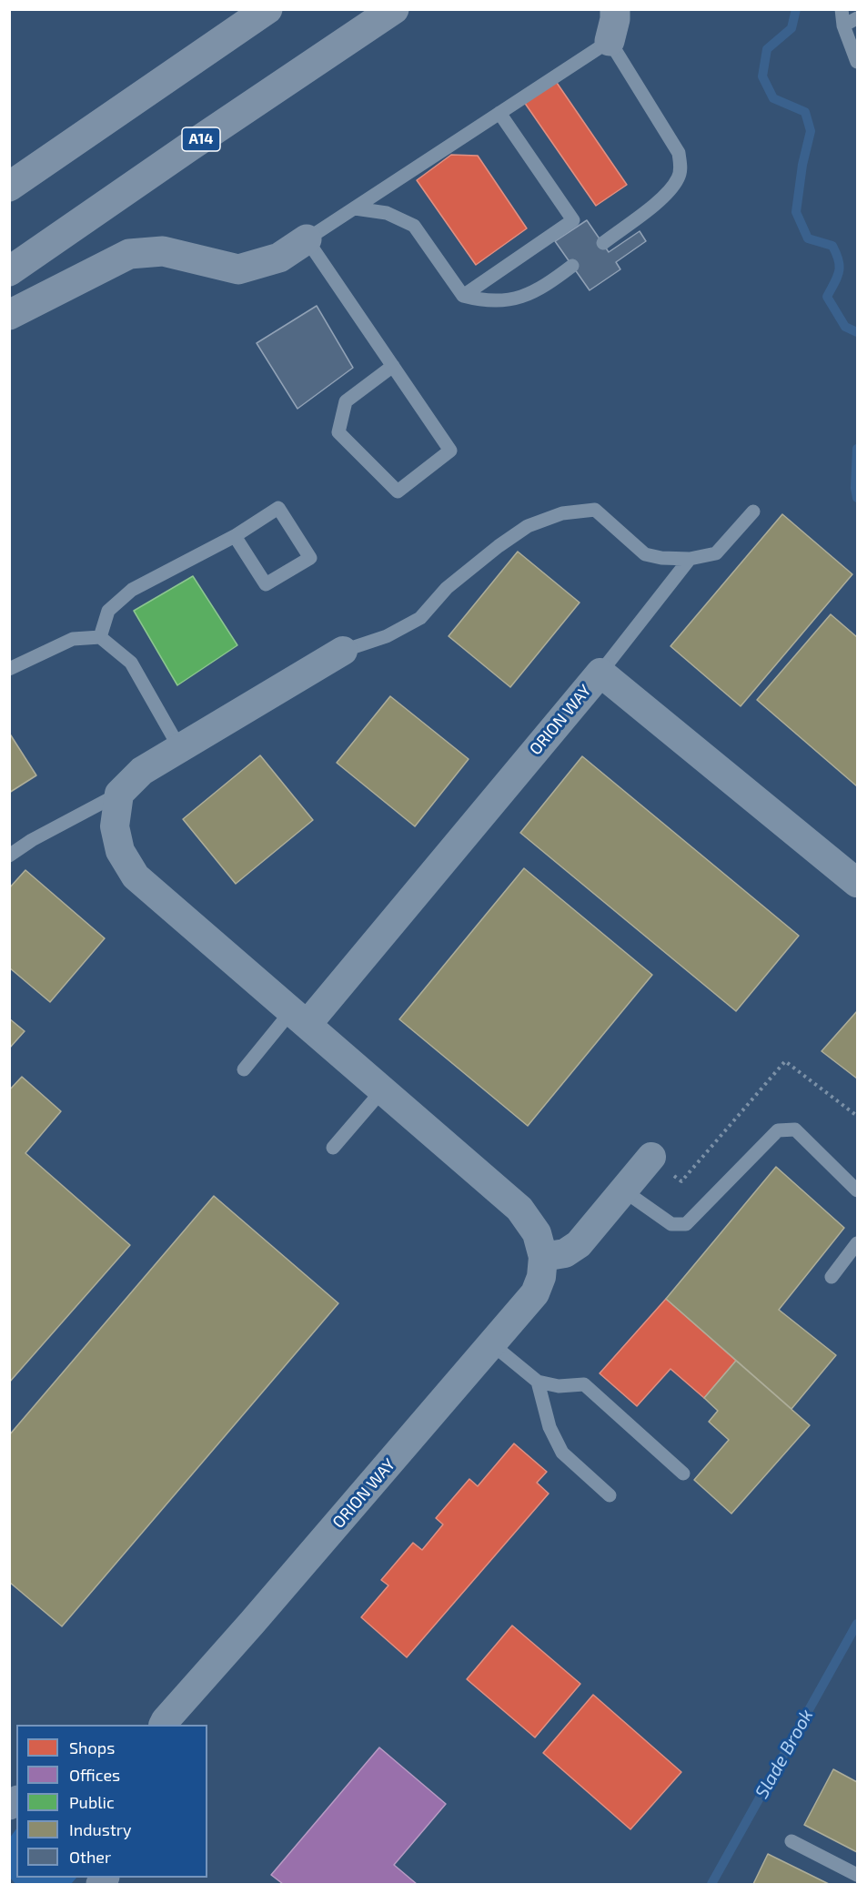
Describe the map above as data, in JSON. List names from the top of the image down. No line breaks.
{"streets":{"highway":["A14"],"street":["ORION WAY"]},"water":["Slade Brook"],"legend":["Shops","Offices","Public","Industry","Other"]}
